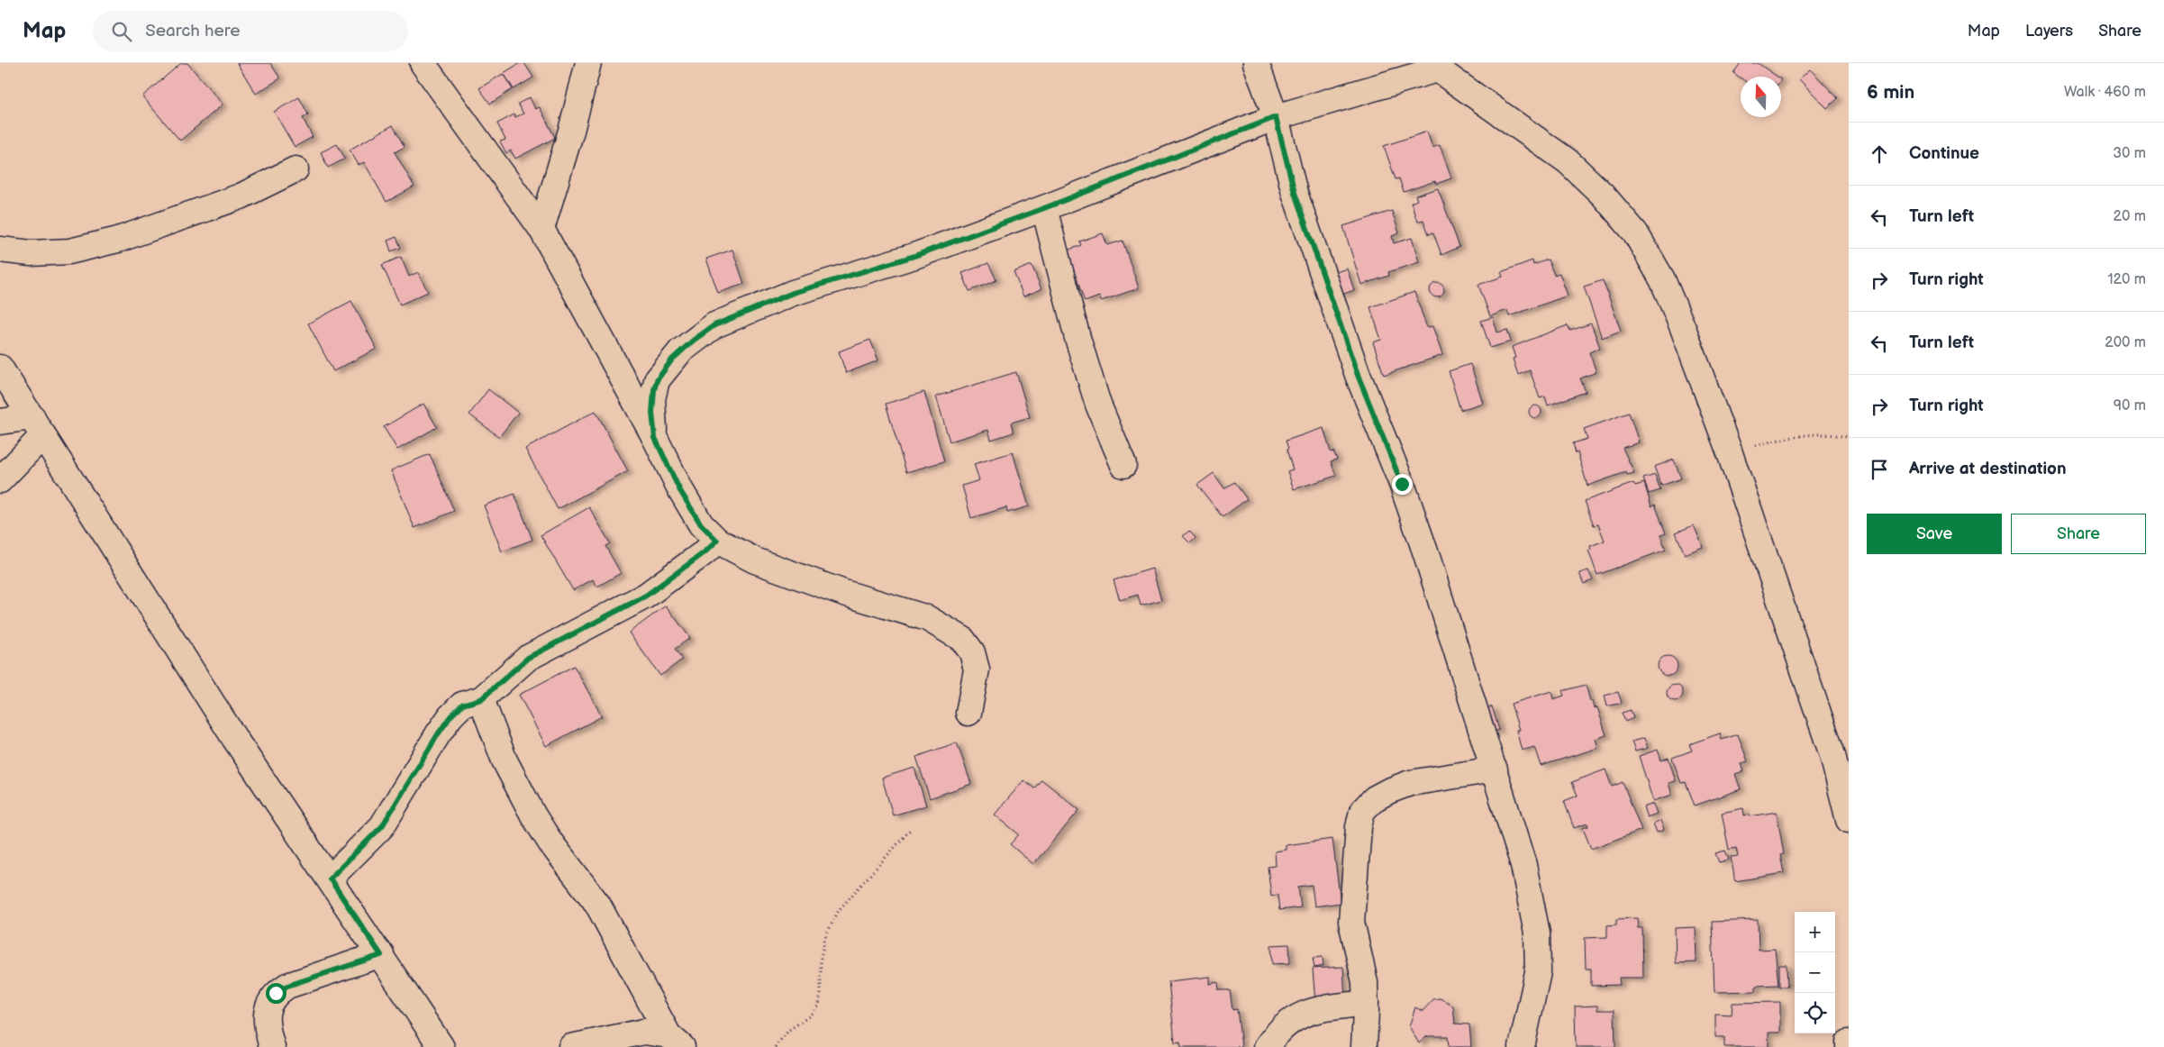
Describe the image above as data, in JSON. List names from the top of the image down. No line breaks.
{"north":"top","page":{"header":"Map","search":"Search here","nav":["Map","Layers","Share"],"heading":["6 min","Walk · 460 m"],"list":[["Continue","30 m"],["Turn left","20 m"],["Turn right","120 m"],["Turn left","200 m"],["Turn right","90 m"],"Arrive at destination"],"buttons":["Save","Share"],"map_buttons":["+","−"]}}
